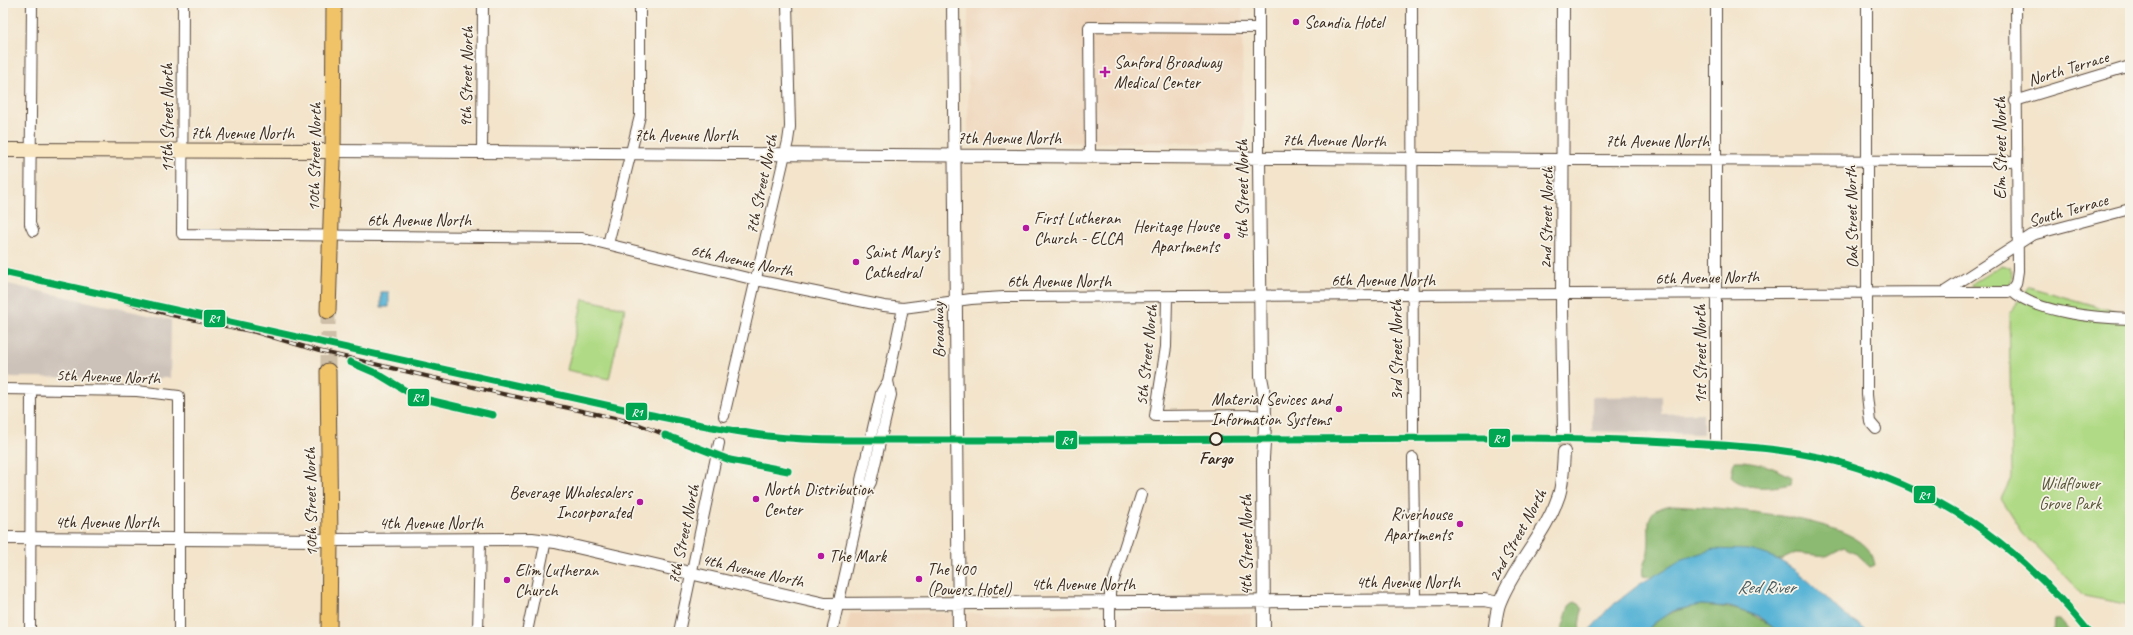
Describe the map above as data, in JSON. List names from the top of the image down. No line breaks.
{"streets":{"main road":["7th Avenue North","10th Street North"],"street":["North Terrace","9th Street North","11th Street North","Elm Street North","7th Street North","4th Street North","South Terrace","Oak Street North","2nd Street North","6th Avenue North","Broadway","3rd Street North","1st Street North","5th Street North","5th Avenue North","4th Avenue North"]},"crossings":[["North Terrace","Elm Street North"],["9th Street North","7th Avenue North"],["11th Street North","7th Avenue North"],["11th Street North","6th Avenue North"],["7th Avenue North","Elm Street North"],["7th Avenue North","10th Street North"],["7th Avenue North","7th Street North"],["7th Avenue North","4th Street North"],["7th Avenue North","Oak Street North"],["7th Avenue North","2nd Street North"],["7th Avenue North","Broadway"],["7th Avenue North","3rd Street North"],["7th Avenue North","1st Street North"],["Elm Street North","South Terrace"],["Elm Street North","6th Avenue North"],["10th Street North","6th Avenue North"],["10th Street North","4th Avenue North"],["7th Street North","6th Avenue North"],["7th Street North","4th Avenue North"],["4th Street North","6th Avenue North"],["4th Street North","5th Street North"],["4th Street North","4th Avenue North"],["Oak Street North","6th Avenue North"],["2nd Street North","6th Avenue North"],["2nd Street North","4th Avenue North"],["6th Avenue North","Broadway"],["6th Avenue North","3rd Street North"],["6th Avenue North","1st Street North"],["6th Avenue North","5th Street North"],["Broadway","4th Avenue North"],["5th Avenue North","4th Avenue North"]],"water":["Red River"],"parks":["Wildflower Grove Park"],"places":{"other":["Scandia Hotel","First Lutheran Church - ELCA","Heritage House Apartments","Saint Mary's Cathedral","Material Sevices and Information Systems","Fargo","North Distribution Center","Beverage Wholesalers Incorporated","Riverhouse Apartments","The Mark","The 400 (Powers Hotel)","Elim Lutheran Church"],"health":["Sanford Broadway Medical Center"]},"lines":["transit line R1"]}
